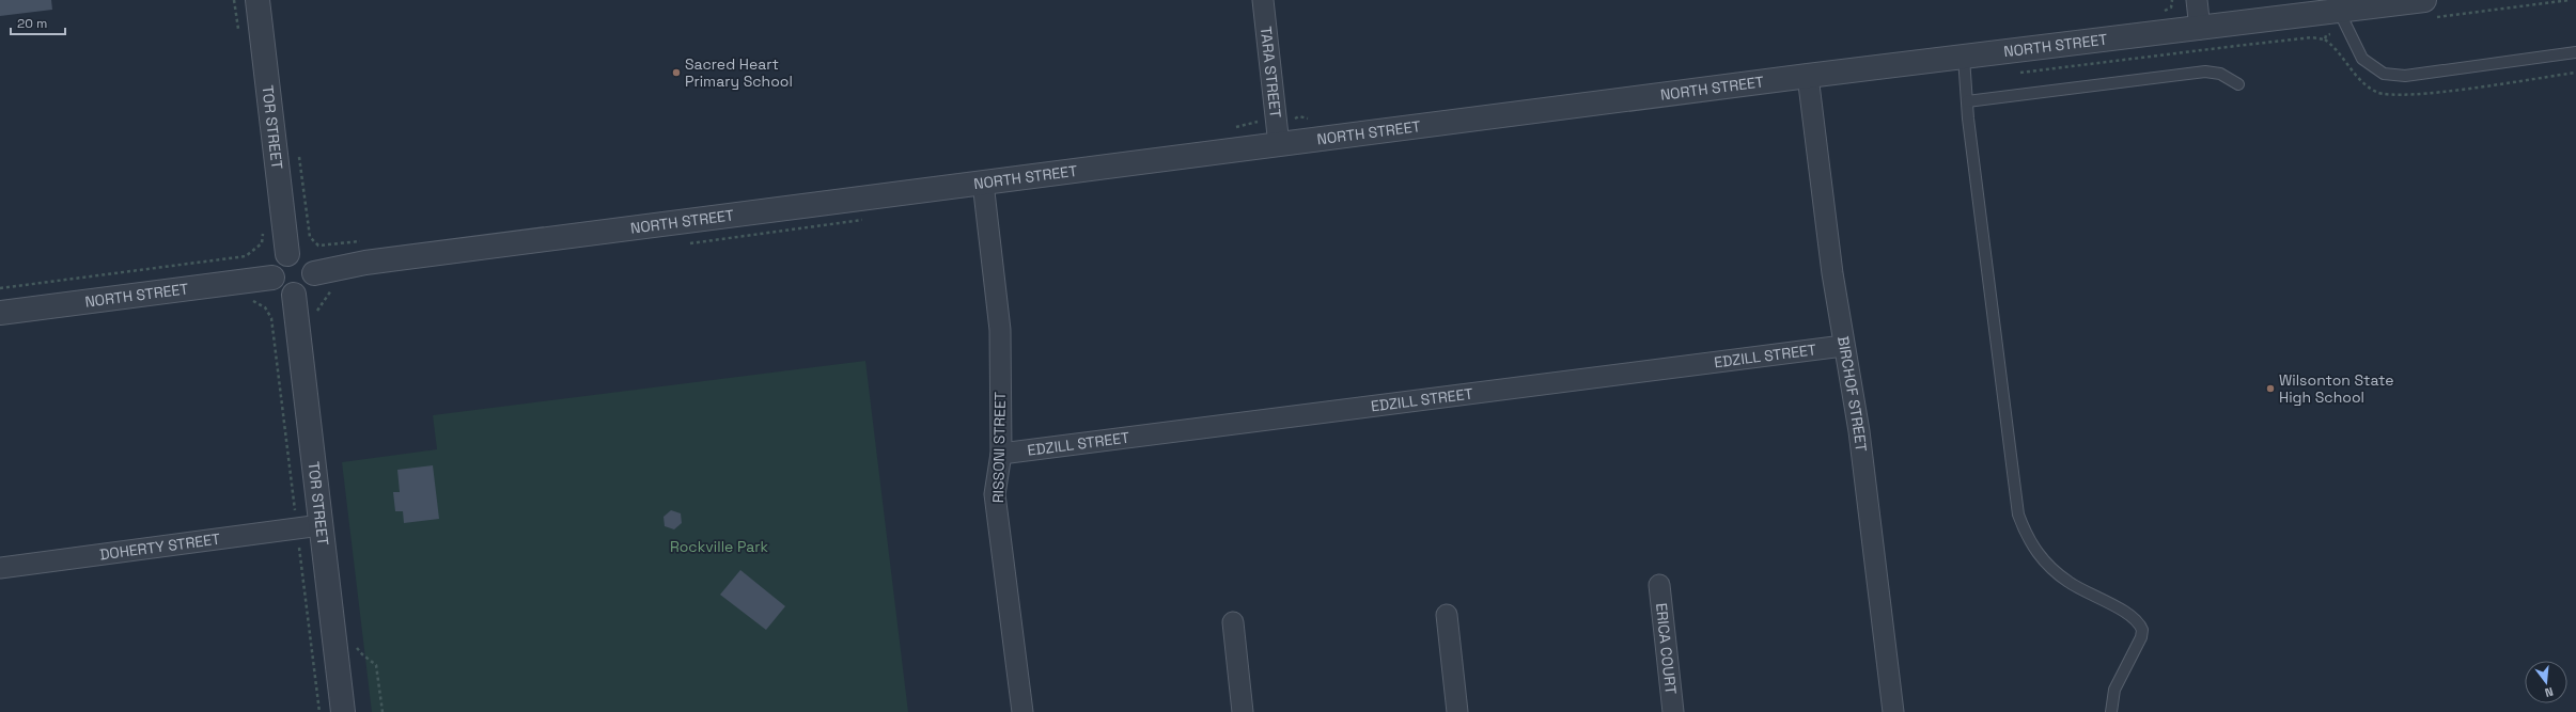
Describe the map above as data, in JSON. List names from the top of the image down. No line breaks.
{"streets":{"street":["NORTH STREET","TARA STREET","TOR STREET","EDZILL STREET","BIRCHOF STREET","RISSONI STREET","DOHERTY STREET","ERICA COURT"]},"crossings":[["NORTH STREET","TARA STREET"],["NORTH STREET","TOR STREET"],["NORTH STREET","BIRCHOF STREET"],["NORTH STREET","RISSONI STREET"],["TOR STREET","DOHERTY STREET"],["EDZILL STREET","BIRCHOF STREET"],["EDZILL STREET","RISSONI STREET"]],"parks":["Rockville Park"],"places":["Sacred Heart Primary School","Wilsonton State High School"],"scale_bar":"20 m","north":"bottom"}
